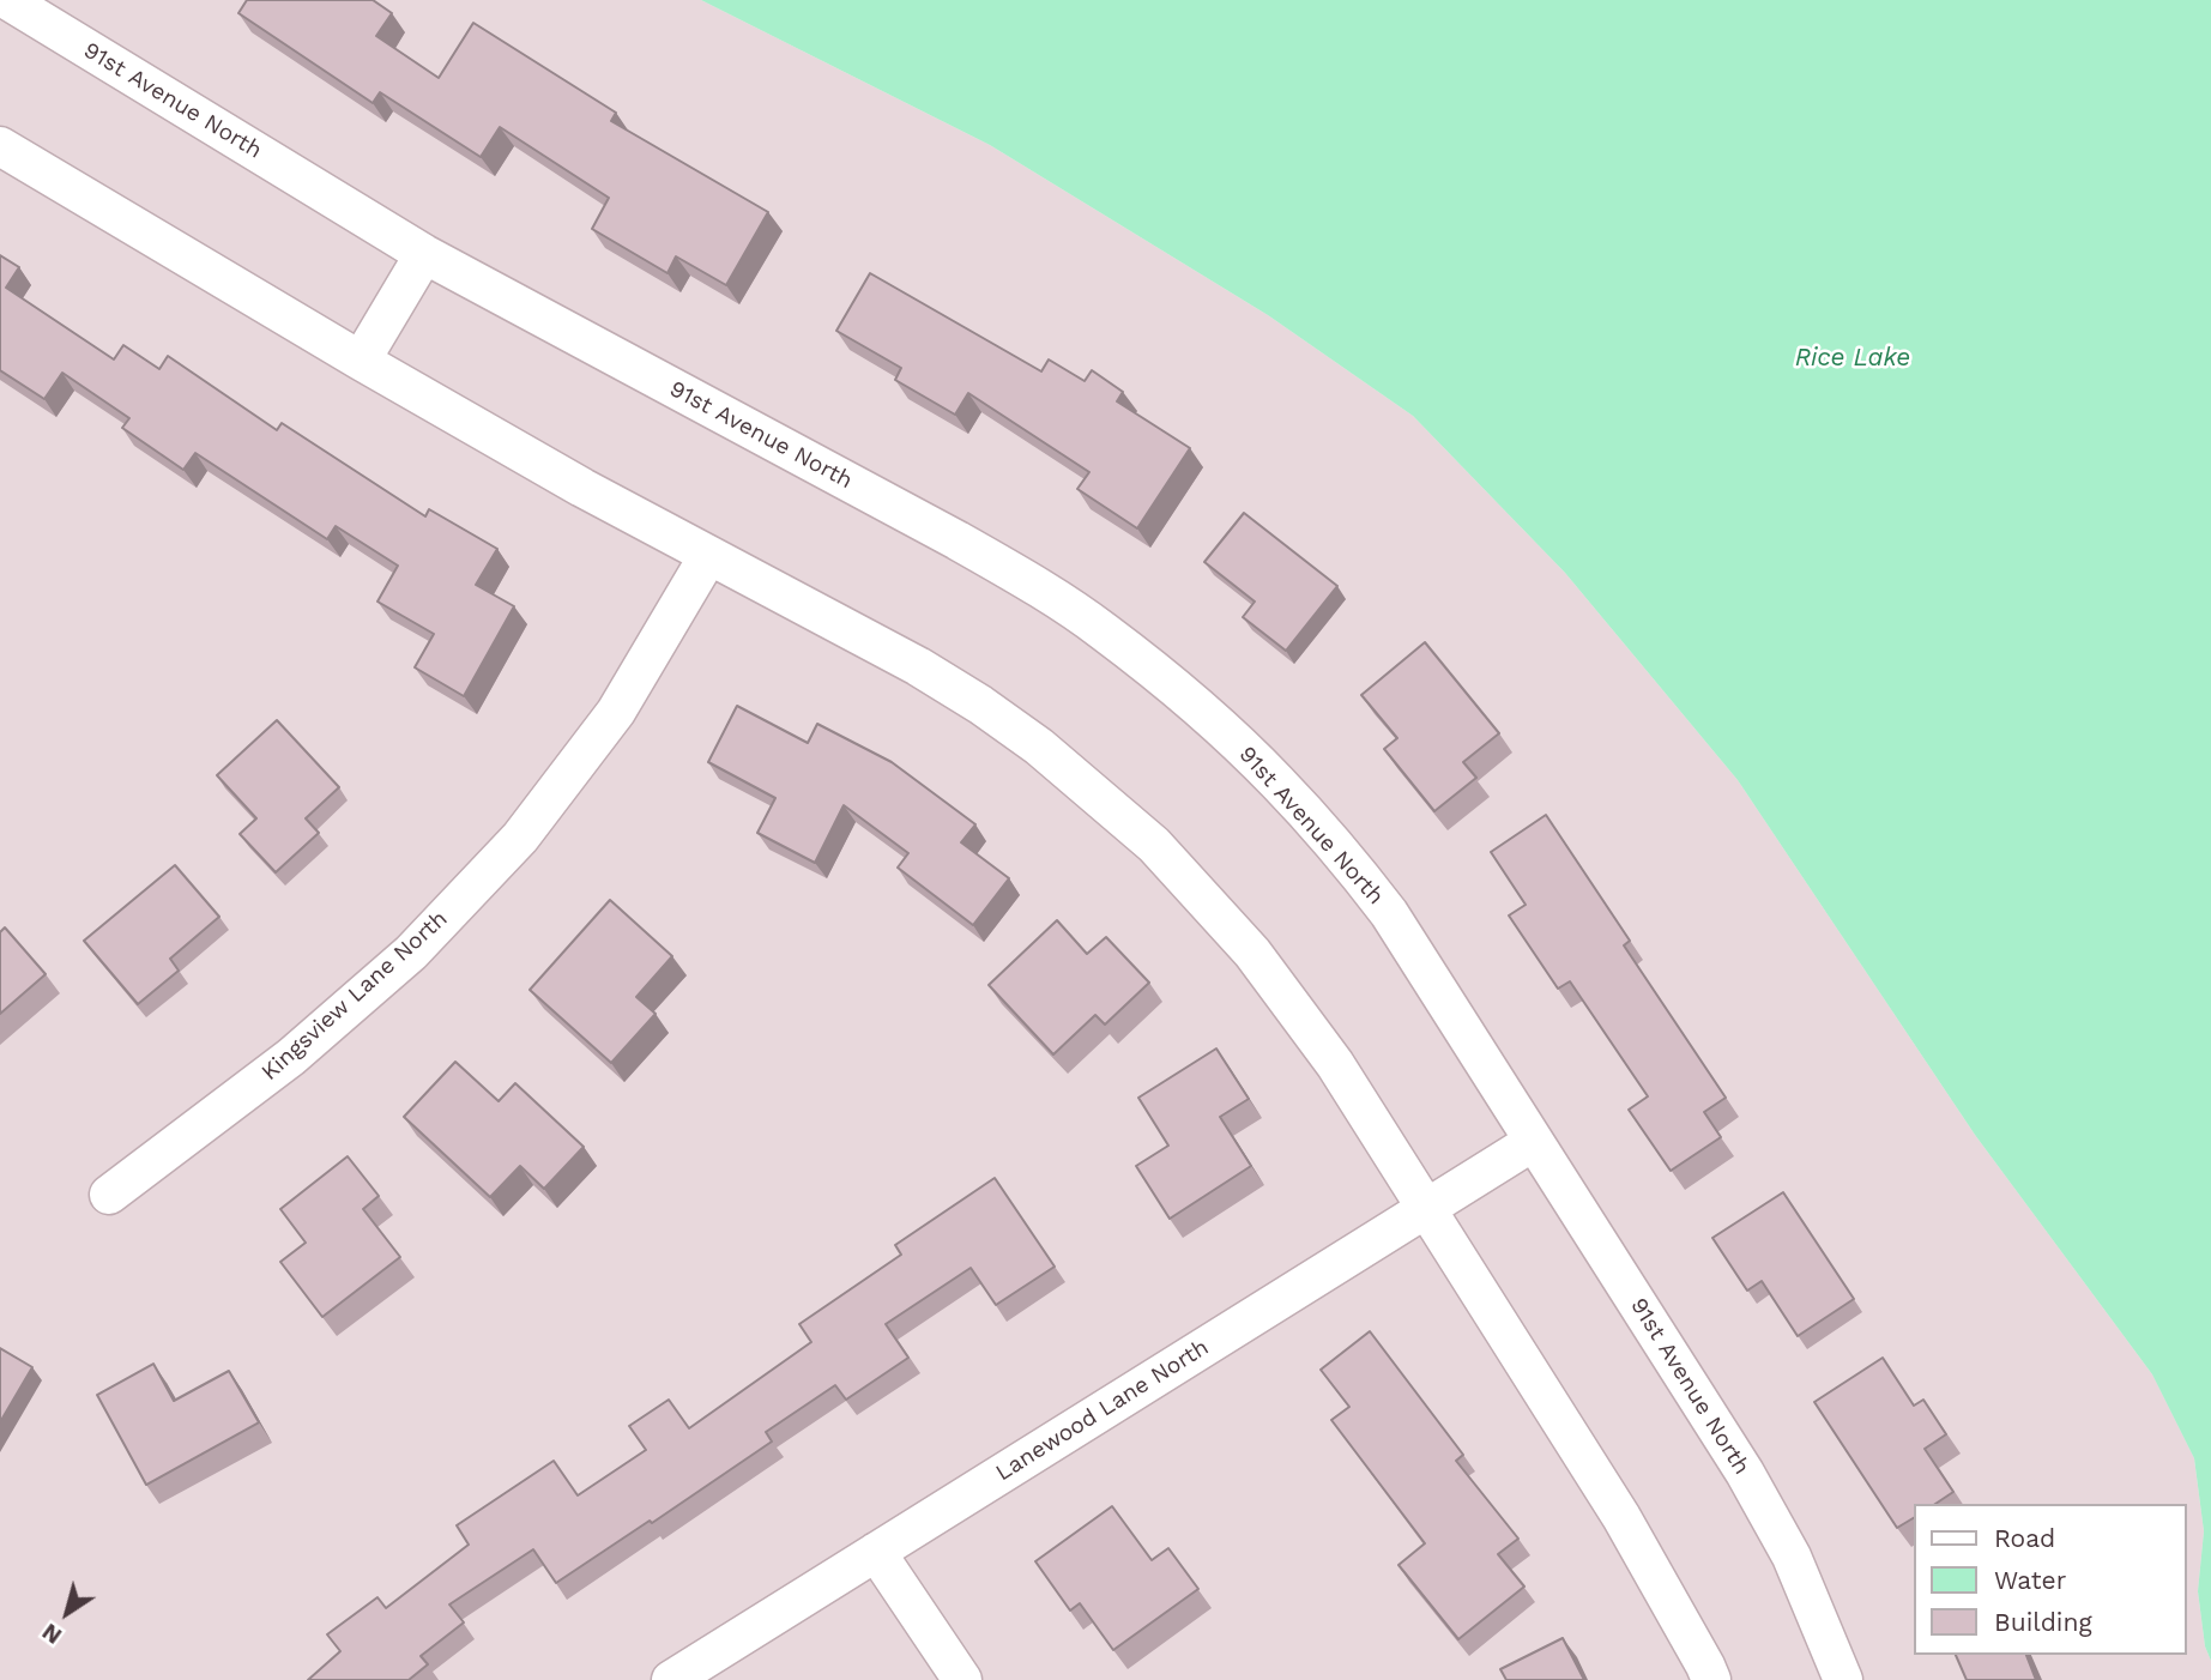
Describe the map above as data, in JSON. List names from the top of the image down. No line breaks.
{"streets":{"street":["91st Avenue North","Kingsview Lane North","Lanewood Lane North"]},"crossings":[["91st Avenue North","Lanewood Lane North"]],"water":["Rice Lake"],"legend":["Road","Water","Building"],"north":"bottom left"}
